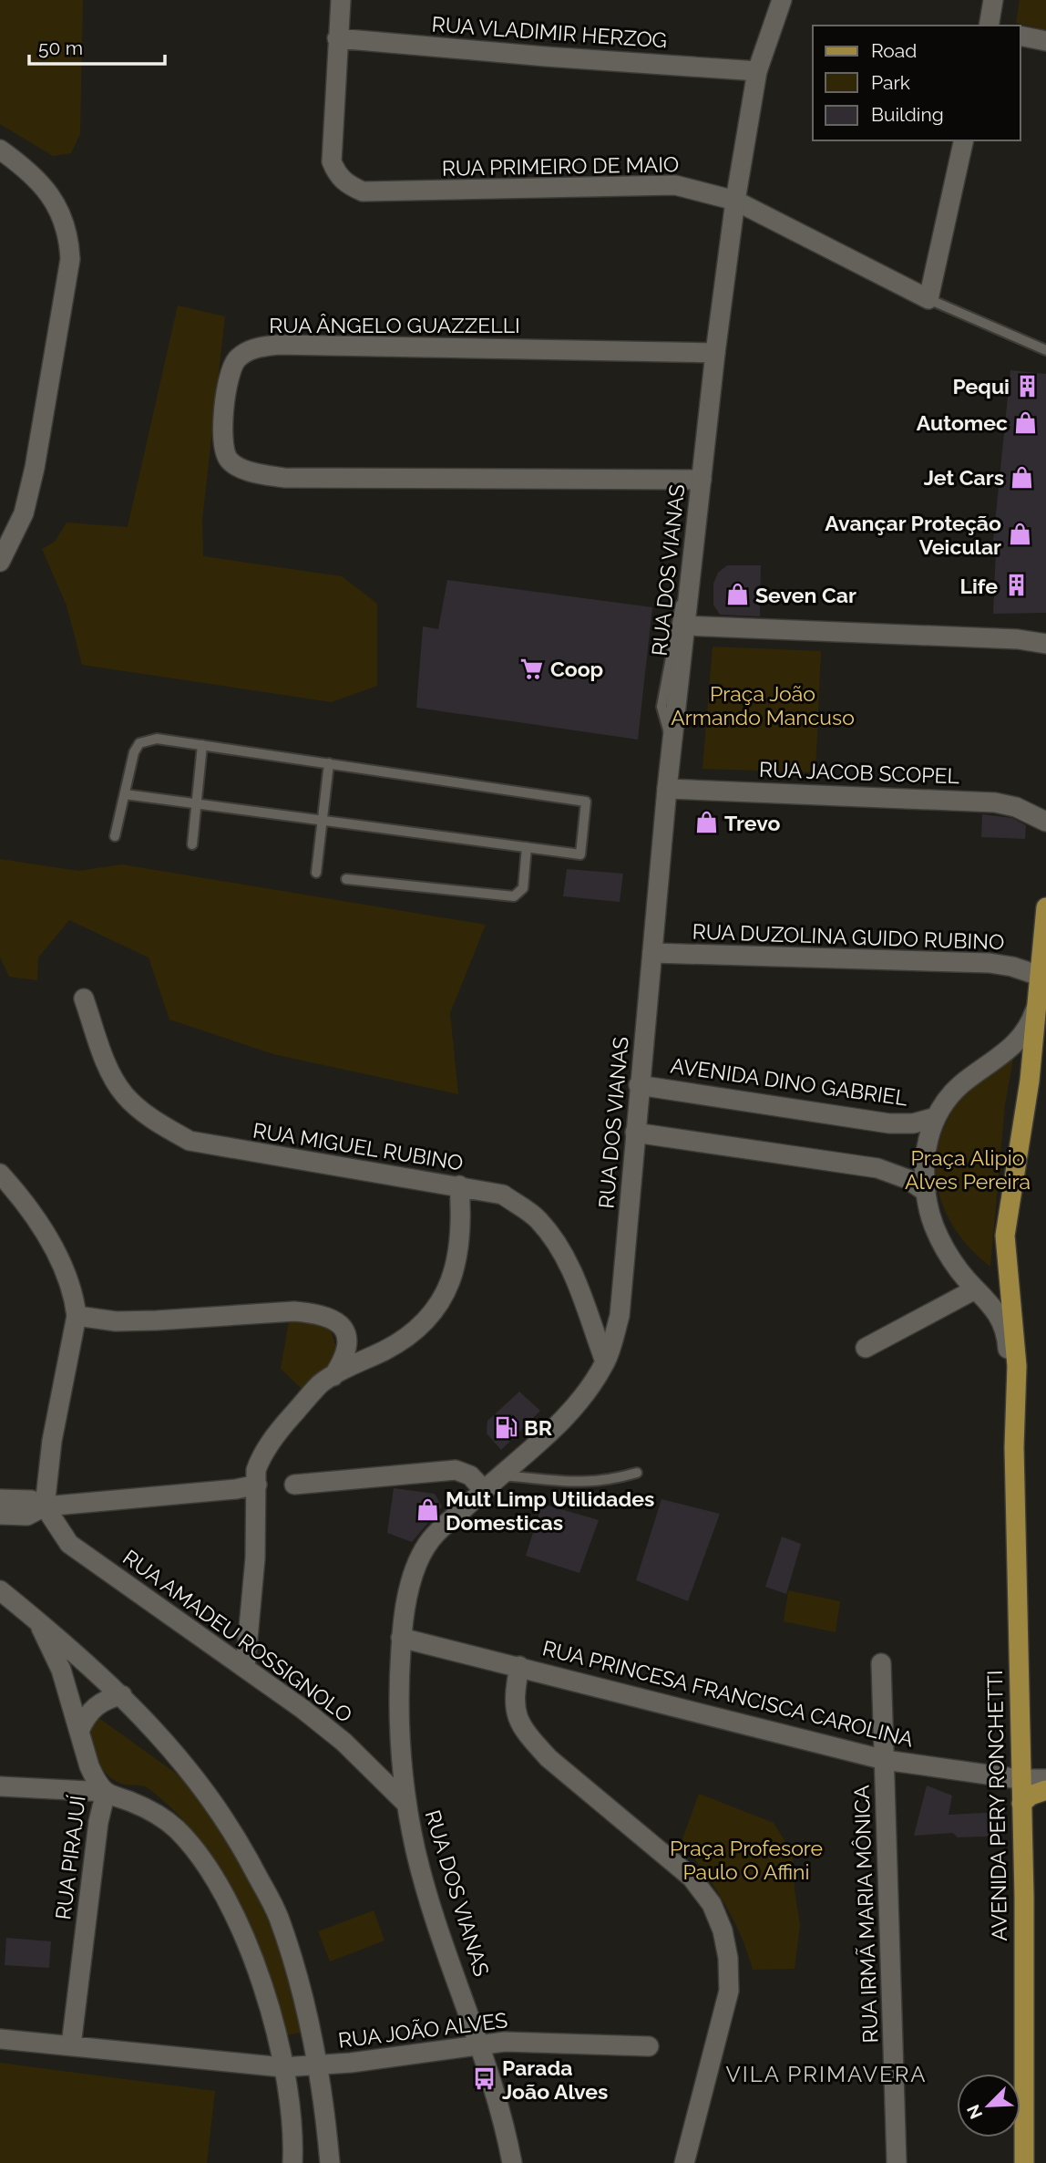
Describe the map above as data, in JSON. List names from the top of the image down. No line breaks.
{"streets":{"main road":["AVENIDA PERY RONCHETTI"],"street":["RUA VLADIMIR HERZOG","RUA PRIMEIRO DE MAIO","RUA ÂNGELO GUAZZELLI","RUA DOS VIANAS","RUA JACOB SCOPEL","RUA DUZOLINA GUIDO RUBINO","AVENIDA DINO GABRIEL","RUA MIGUEL RUBINO","RUA AMADEU ROSSIGNOLO","RUA PRINCESA FRANCISCA CAROLINA","RUA PIRAJUÍ","RUA IRMÃ MARIA MÔNICA","RUA JOÃO ALVES"]},"crossings":[["RUA VLADIMIR HERZOG","RUA PRIMEIRO DE MAIO"],["RUA VLADIMIR HERZOG","RUA DOS VIANAS"],["RUA PRIMEIRO DE MAIO","RUA DOS VIANAS"],["RUA ÂNGELO GUAZZELLI","RUA DOS VIANAS"],["RUA DOS VIANAS","RUA JACOB SCOPEL"],["RUA DOS VIANAS","RUA DUZOLINA GUIDO RUBINO"],["RUA DOS VIANAS","AVENIDA DINO GABRIEL"],["RUA DOS VIANAS","RUA MIGUEL RUBINO"],["RUA DOS VIANAS","RUA AMADEU ROSSIGNOLO"],["RUA DOS VIANAS","RUA PRINCESA FRANCISCA CAROLINA"],["RUA DOS VIANAS","RUA JOÃO ALVES"],["RUA DUZOLINA GUIDO RUBINO","AVENIDA PERY RONCHETTI"],["AVENIDA DINO GABRIEL","AVENIDA PERY RONCHETTI"],["RUA PRINCESA FRANCISCA CAROLINA","AVENIDA PERY RONCHETTI"],["RUA PRINCESA FRANCISCA CAROLINA","RUA IRMÃ MARIA MÔNICA"],["RUA PIRAJUÍ","RUA JOÃO ALVES"]],"districts":["VILA PRIMAVERA"],"parks":["Praça João Armando Mancuso","Praça Alipio Alves Pereira","Praça Profesore Paulo O Affini"],"places":{"building":["Pequi","Life"],"shop":["Automec","Jet Cars","Avançar Proteção Veicular","Seven Car","Trevo","Mult Limp Utilidades Domesticas"],"supermarket":["Coop"],"fuel station":["BR"],"bus stop":["Parada João Alves"]},"legend":["Road","Park","Building"],"scale_bar":"50 m","north":"bottom left"}
